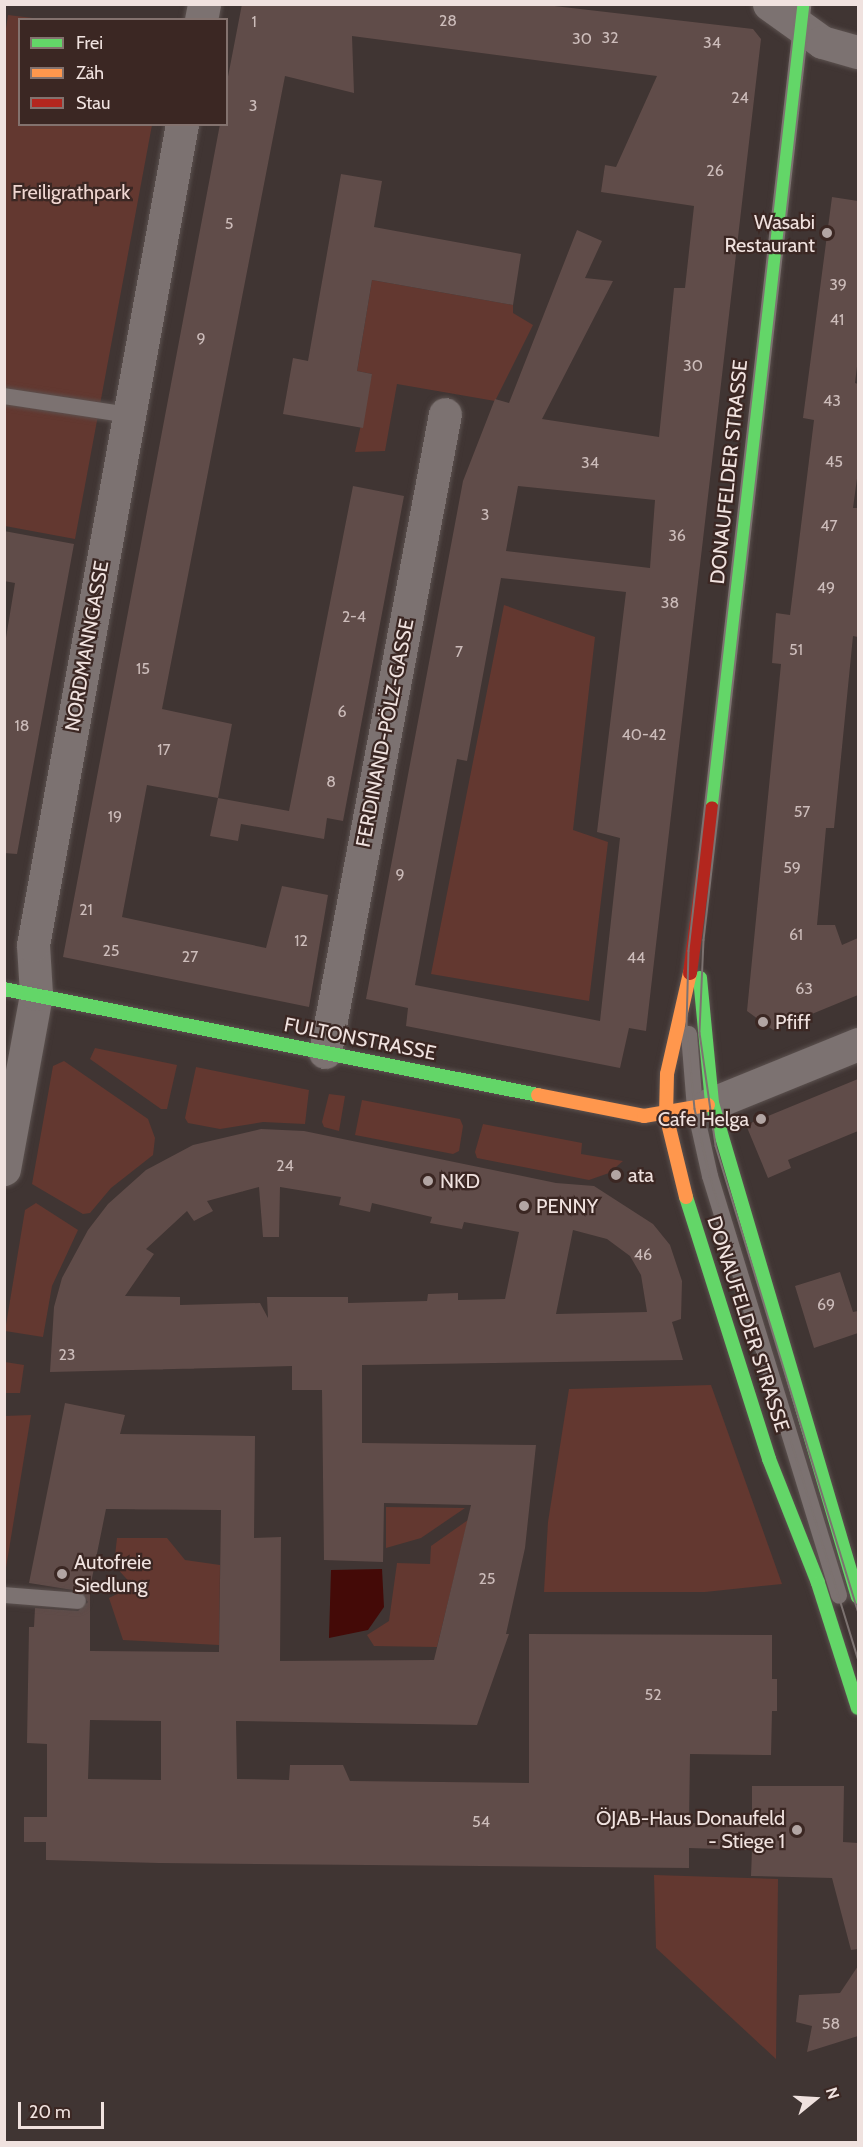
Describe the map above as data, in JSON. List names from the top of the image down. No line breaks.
{"streets":{"main road":["DONAUFELDER STRASSE","FULTONSTRASSE"],"street":["NORDMANNGASSE","FERDINAND-PÖLZ-GASSE"]},"crossings":[["DONAUFELDER STRASSE","FULTONSTRASSE"],["NORDMANNGASSE","FULTONSTRASSE"],["FERDINAND-PÖLZ-GASSE","FULTONSTRASSE"]],"parks":["Freiligrathpark"],"places":["Wasabi Restaurant","Pfiff","Cafe Helga","ata","NKD","PENNY","Autofreie Siedlung","ÖJAB-Haus Donaufeld - Stiege 1"],"house_numbers":["28","1","32","30","34","24","3","26","5","39","41","9","30","43","45","34","3","47","36","49","38","2-4","51","7","15","6","18","40-42","17","8","57","19","59","9","21","61","12","25","27","44","63","24","46","69","23","25","52","54","58"],"legend":["Frei","Zäh","Stau"],"scale_bar":"20 m","north":"right"}
